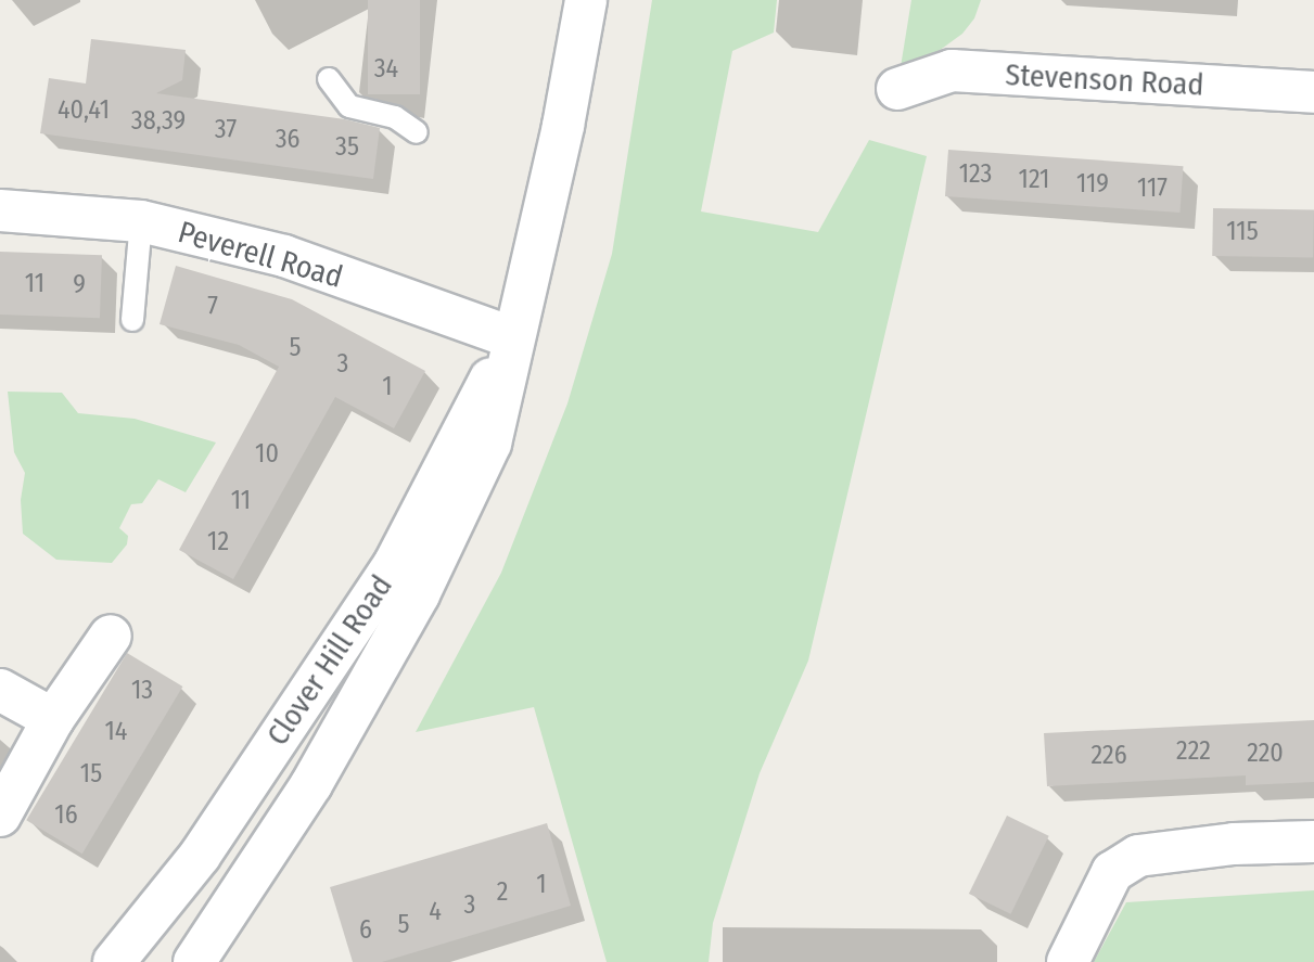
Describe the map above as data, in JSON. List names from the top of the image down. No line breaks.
{"streets":{"street":["Stevenson Road","Peverell Road","Clover Hill Road"]},"crossings":[["Peverell Road","Clover Hill Road"]],"house_numbers":["34","40,41","38,39","37","36","35","123","121","119","117","115","11","9","7","5","3","1","10","11","12","13","14","222","220","226","15","16","1","2","3","4","5","6"]}
